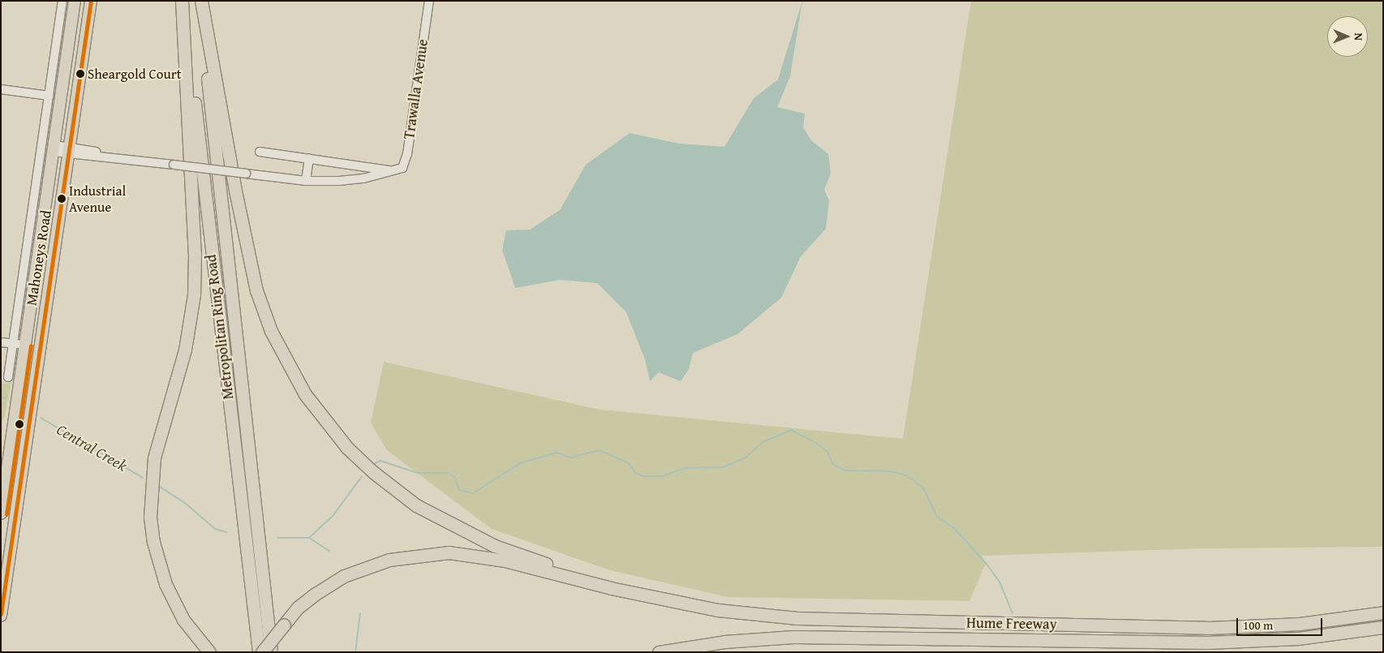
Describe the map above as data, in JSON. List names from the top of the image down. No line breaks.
{"streets":{"highway":["Metropolitan Ring Road","Hume Freeway"],"main road":["Mahoneys Road"],"street":["Trawalla Avenue"]},"water":["Central Creek"],"places":["Sheargold Court","Industrial Avenue"],"scale_bar":"100 m","north":"right"}
